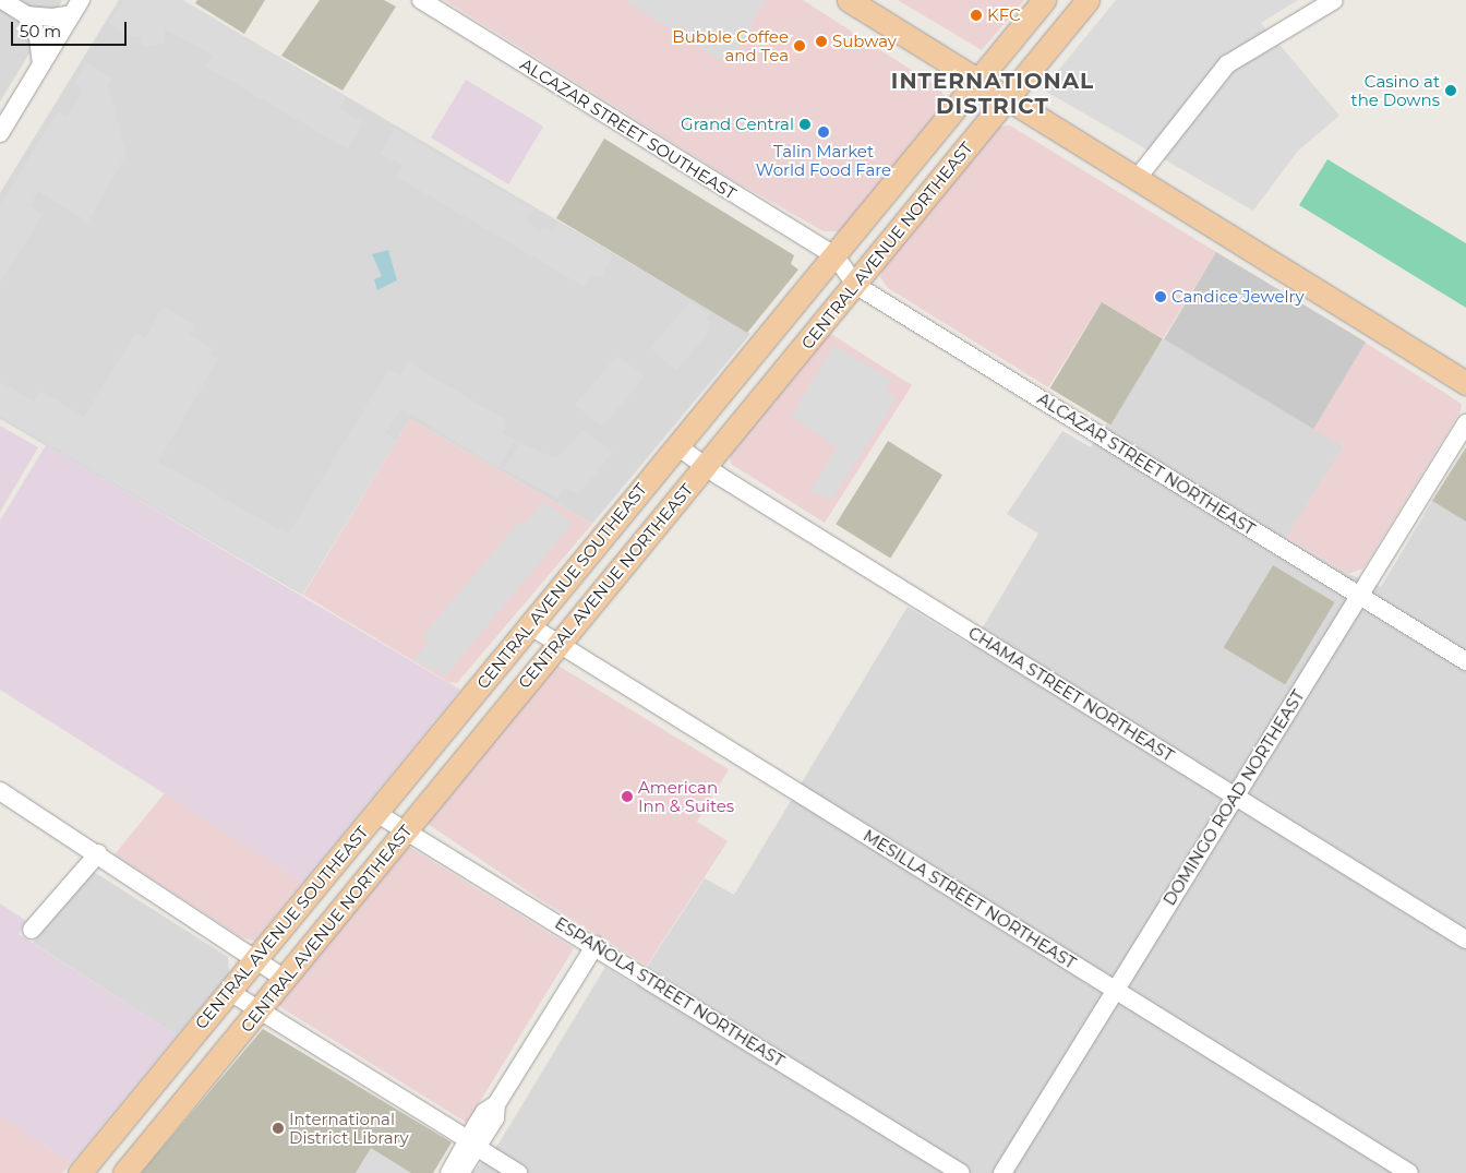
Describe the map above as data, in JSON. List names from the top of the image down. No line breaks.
{"streets":{"main road":["CENTRAL AVENUE NORTHEAST","CENTRAL AVENUE SOUTHEAST"],"street":["ALCAZAR STREET SOUTHEAST","ALCAZAR STREET NORTHEAST","CHAMA STREET NORTHEAST","DOMINGO ROAD NORTHEAST","MESILLA STREET NORTHEAST","ESPAÑOLA STREET NORTHEAST"]},"crossings":[["ALCAZAR STREET SOUTHEAST","ALCAZAR STREET NORTHEAST"],["ALCAZAR STREET SOUTHEAST","CENTRAL AVENUE SOUTHEAST"],["CENTRAL AVENUE NORTHEAST","ALCAZAR STREET NORTHEAST"],["CENTRAL AVENUE NORTHEAST","CHAMA STREET NORTHEAST"],["CENTRAL AVENUE NORTHEAST","MESILLA STREET NORTHEAST"],["CENTRAL AVENUE NORTHEAST","ESPAÑOLA STREET NORTHEAST"],["ALCAZAR STREET NORTHEAST","CENTRAL AVENUE SOUTHEAST"],["ALCAZAR STREET NORTHEAST","DOMINGO ROAD NORTHEAST"],["CENTRAL AVENUE SOUTHEAST","CHAMA STREET NORTHEAST"],["CENTRAL AVENUE SOUTHEAST","MESILLA STREET NORTHEAST"],["CENTRAL AVENUE SOUTHEAST","ESPAÑOLA STREET NORTHEAST"],["CHAMA STREET NORTHEAST","DOMINGO ROAD NORTHEAST"],["DOMINGO ROAD NORTHEAST","MESILLA STREET NORTHEAST"]],"districts":["INTERNATIONAL DISTRICT"],"places":["KFC","Subway","Bubble Coffee and Tea","Casino at the Downs","Grand Central","Talin Market World Food Fare","Candice Jewelry","American Inn & Suites","International District Library"],"scale_bar":"50 m"}
